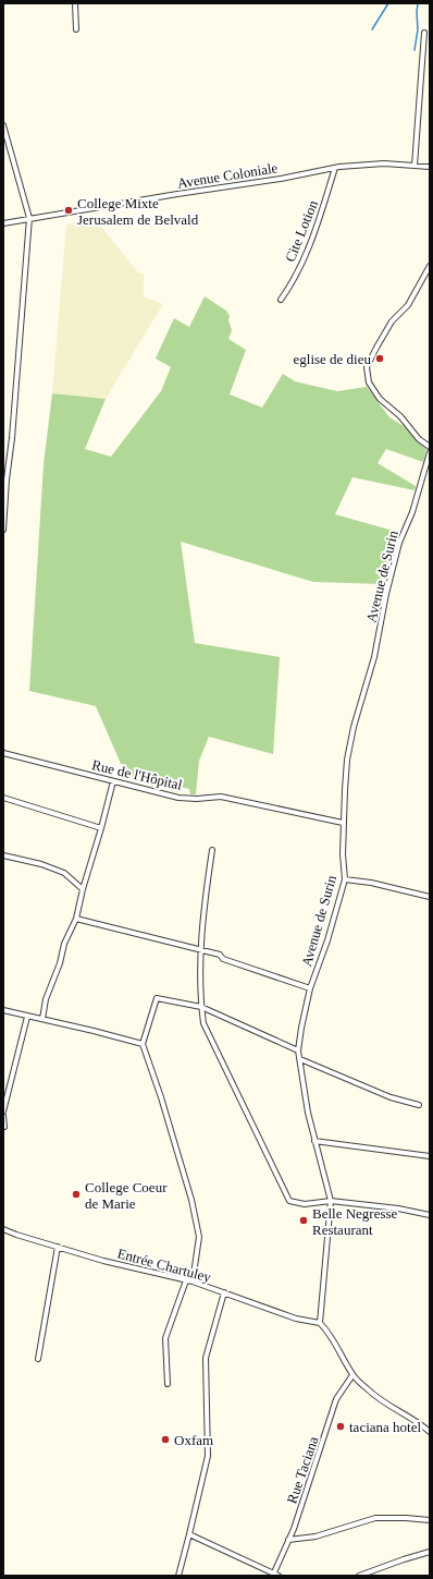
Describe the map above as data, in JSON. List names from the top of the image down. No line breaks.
{"streets":{"street":["Avenue Coloniale","Cite Lotion","Avenue de Surin","Rue de l'Hôpital","Entrée Chartuley","Rue Taciana"]},"crossings":[["Avenue Coloniale","Cite Lotion"],["Avenue de Surin","Rue de l'Hôpital"],["Avenue de Surin","Entrée Chartuley"]],"places":["College Mixte Jerusalem de Belvald","eglise de dieu","College Coeur de Marie","Belle Negresse Restaurant","taciana hotel","Oxfam"]}
